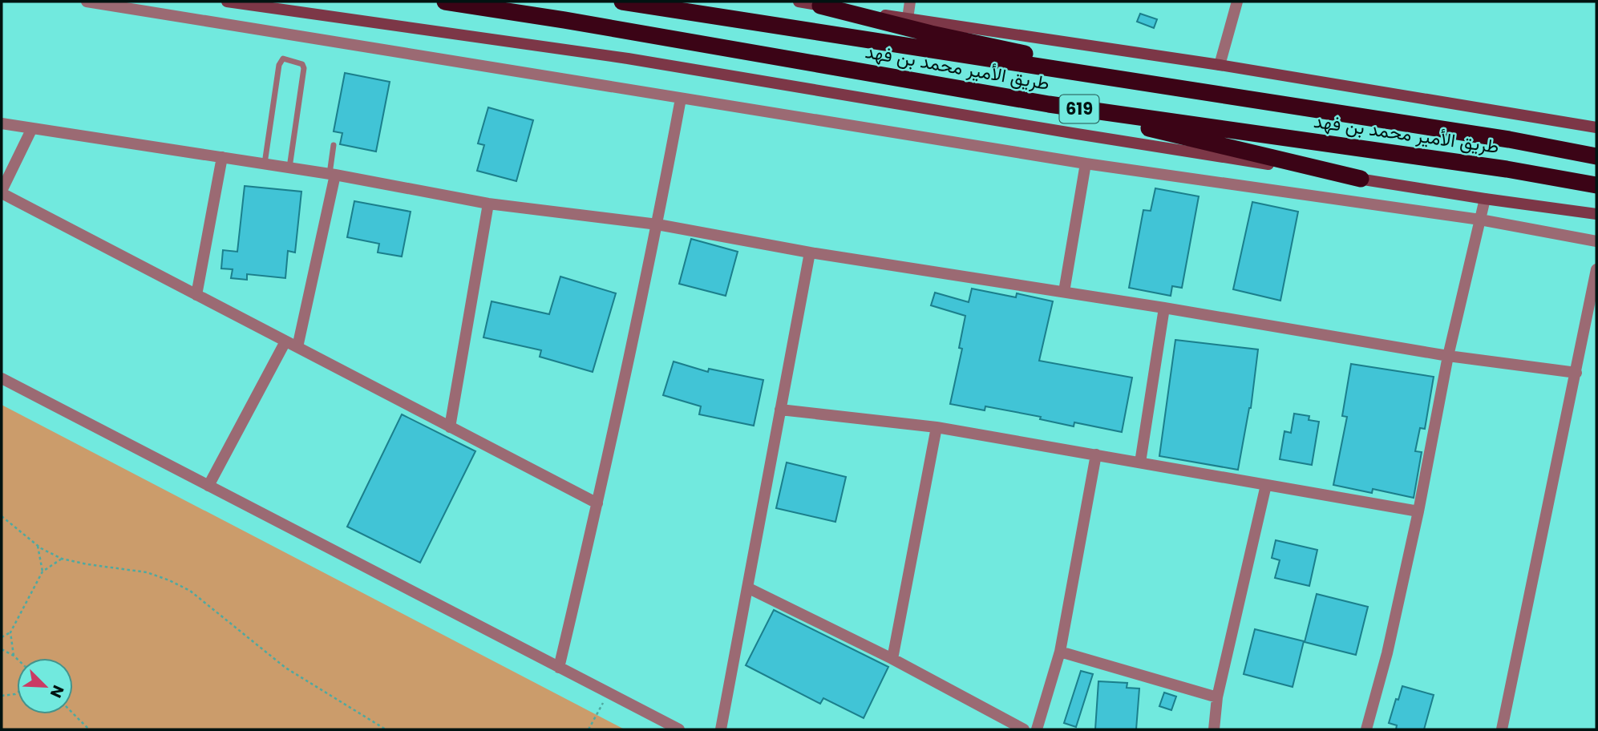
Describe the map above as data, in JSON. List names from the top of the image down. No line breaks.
{"streets":{"highway":["طريق الأمير محمد بن فهد","619"]},"north":"bottom right"}
